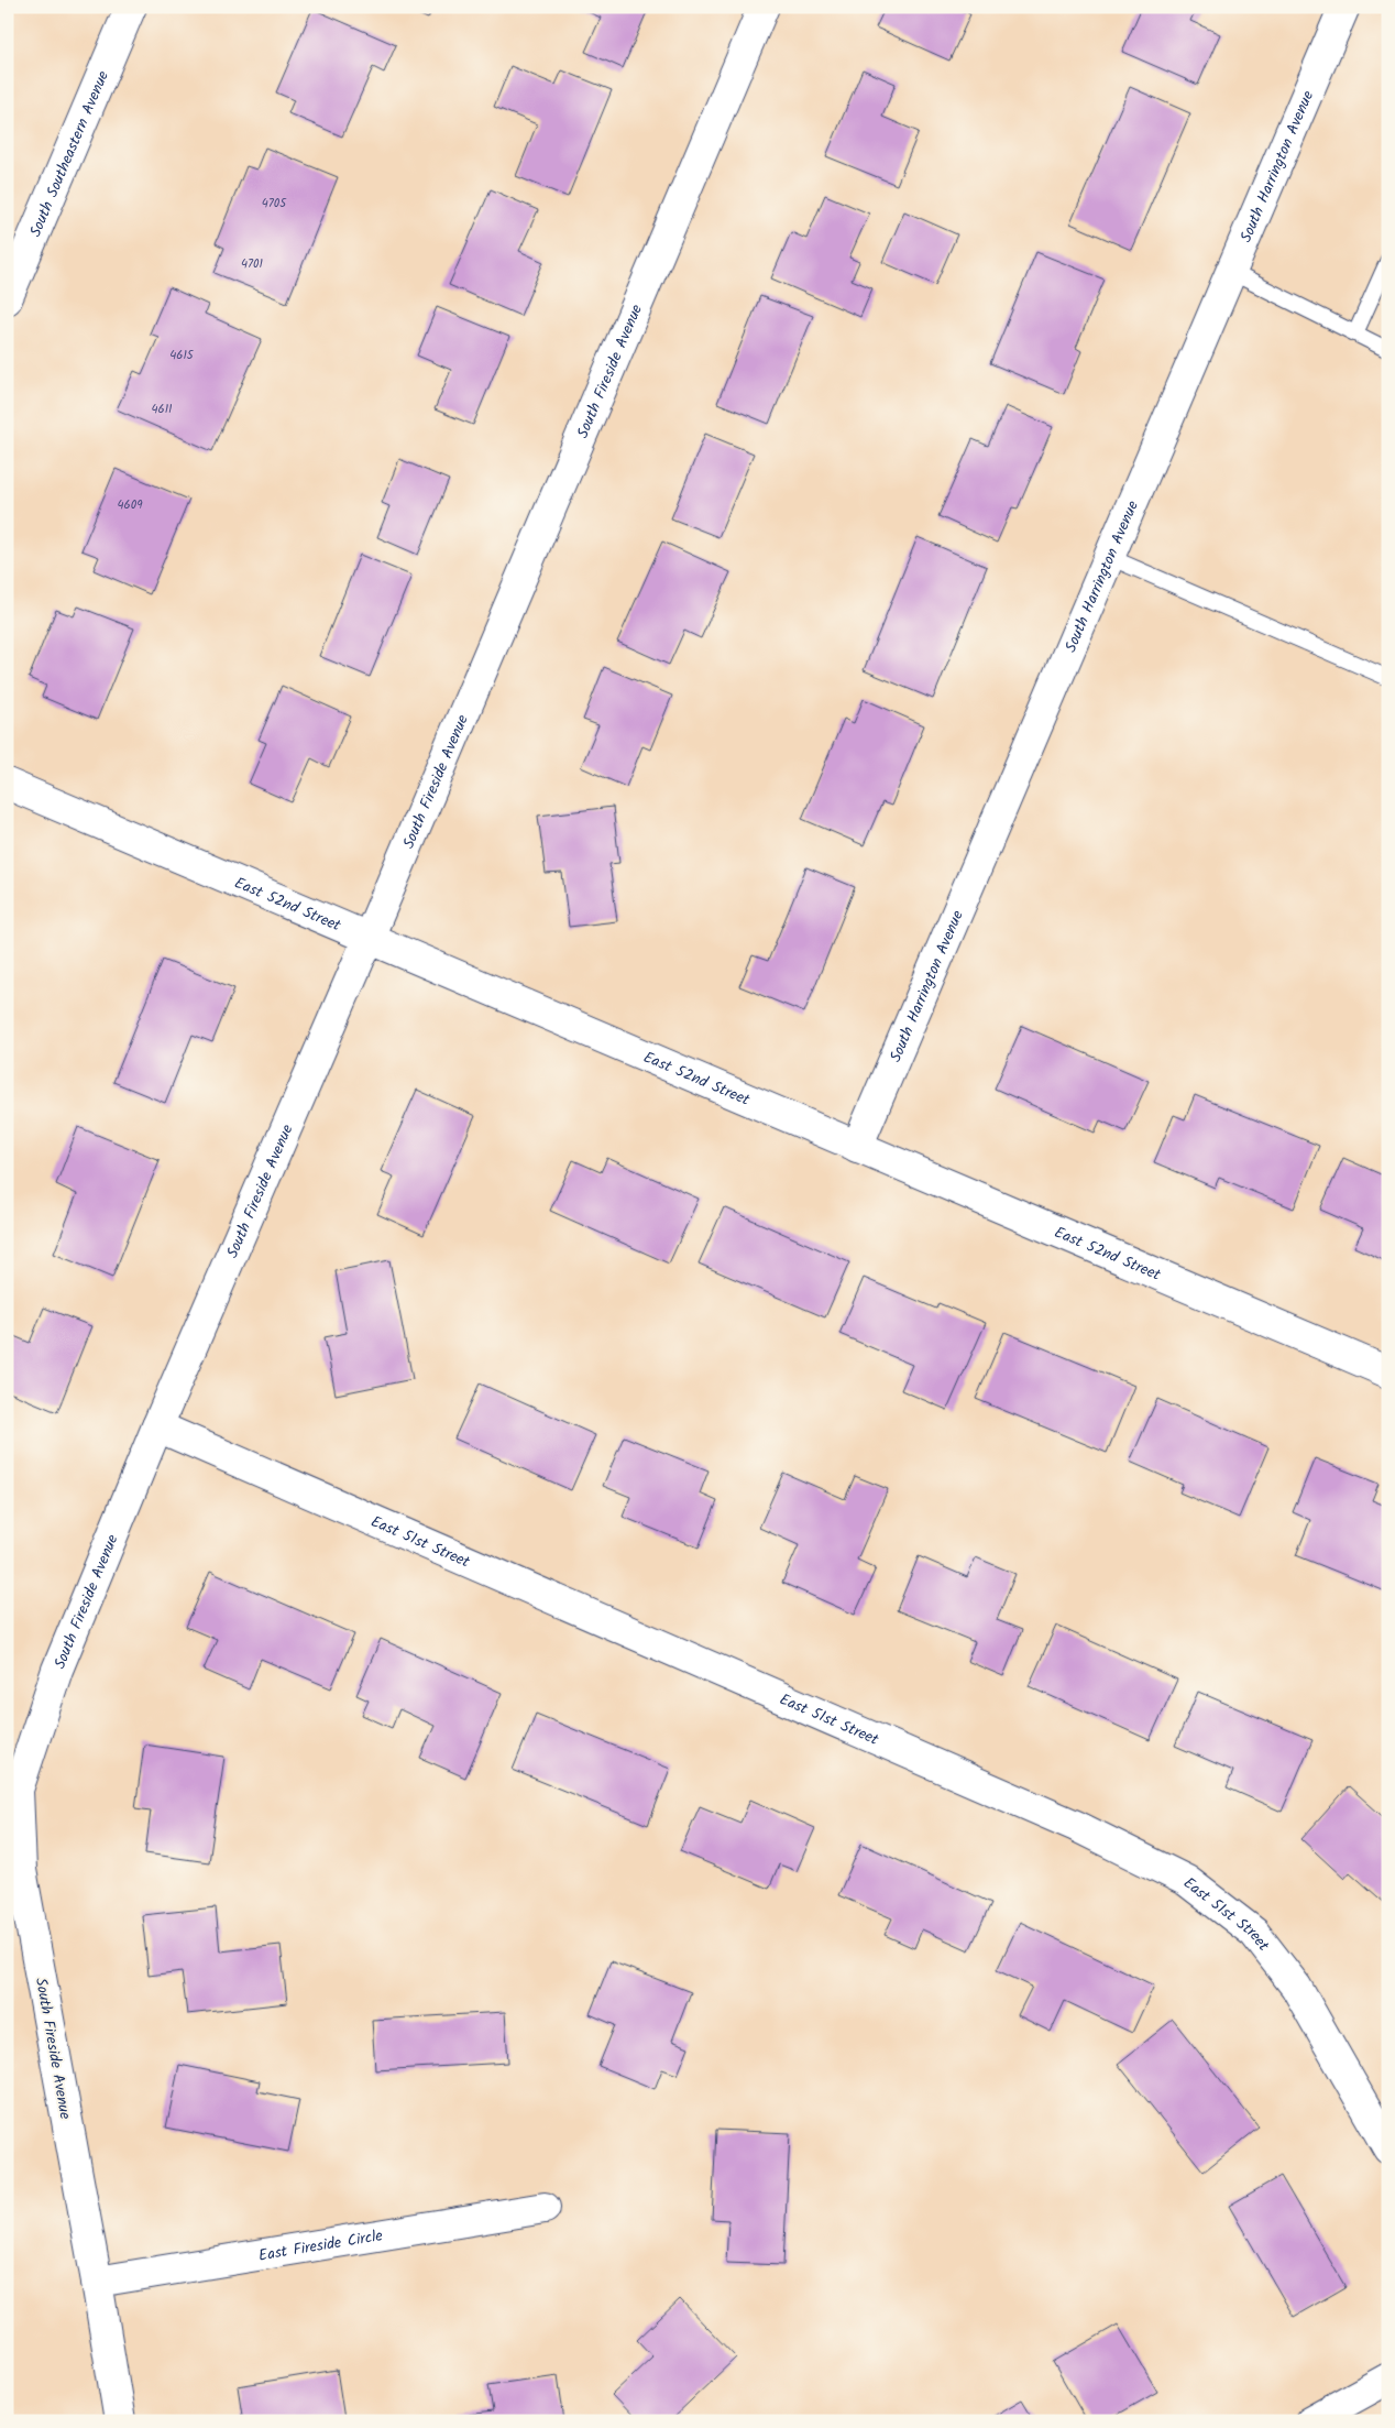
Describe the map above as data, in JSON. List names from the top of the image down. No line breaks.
{"streets":{"street":["South Southeastern Avenue","South Harrington Avenue","South Fireside Avenue","East 52nd Street","East 51st Street","East Fireside Circle"]},"crossings":[["South Harrington Avenue","East 52nd Street"],["South Fireside Avenue","East 52nd Street"],["South Fireside Avenue","East 51st Street"],["South Fireside Avenue","East Fireside Circle"]],"house_numbers":["4705","4701","4615","4611","4609"]}
